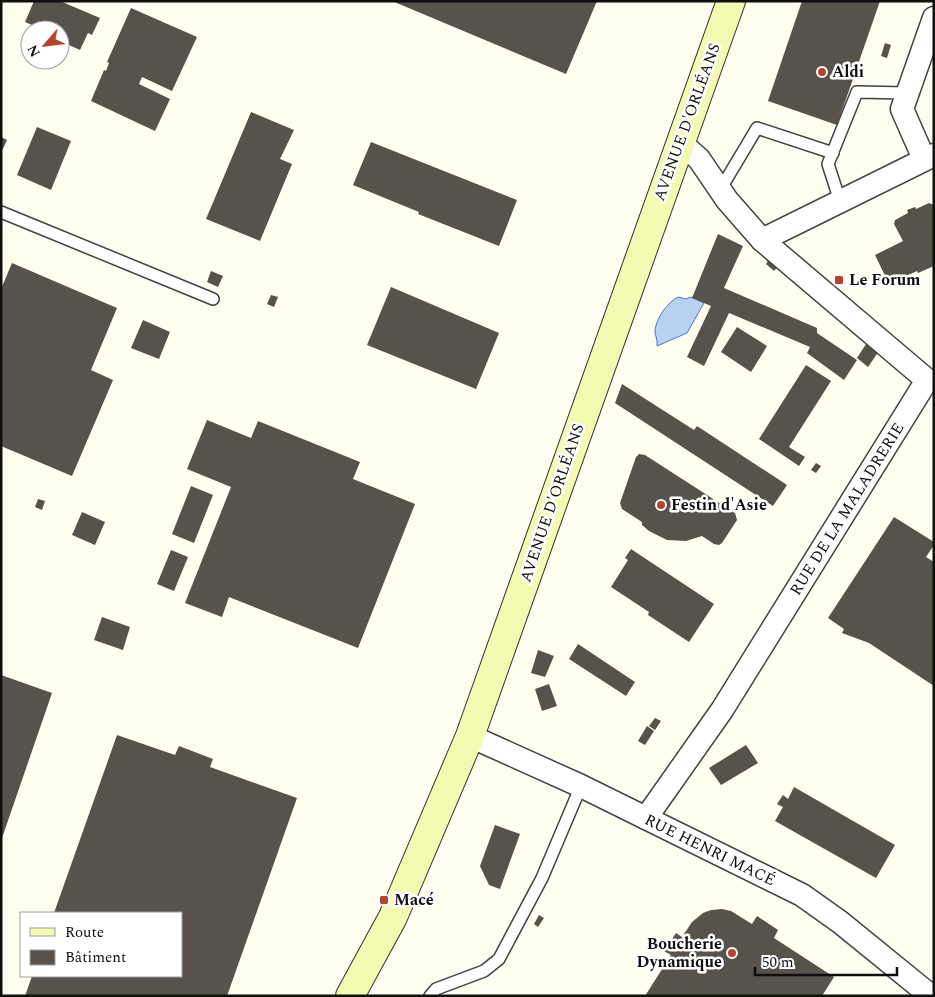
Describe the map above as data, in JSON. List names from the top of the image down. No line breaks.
{"streets":{"main road":["AVENUE D'ORLÉANS"],"street":["RUE DE LA MALADRERIE","RUE HENRI MACÉ"]},"crossings":[["AVENUE D'ORLÉANS","RUE DE LA MALADRERIE"],["AVENUE D'ORLÉANS","RUE HENRI MACÉ"],["RUE DE LA MALADRERIE","RUE HENRI MACÉ"]],"places":{"other":["Aldi","Festin d'Asie","Boucherie Dynamique"],"transit":["Le Forum","Macé"]},"legend":["Route","Bâtiment"],"scale_bar":"50 m","north":"bottom left"}
